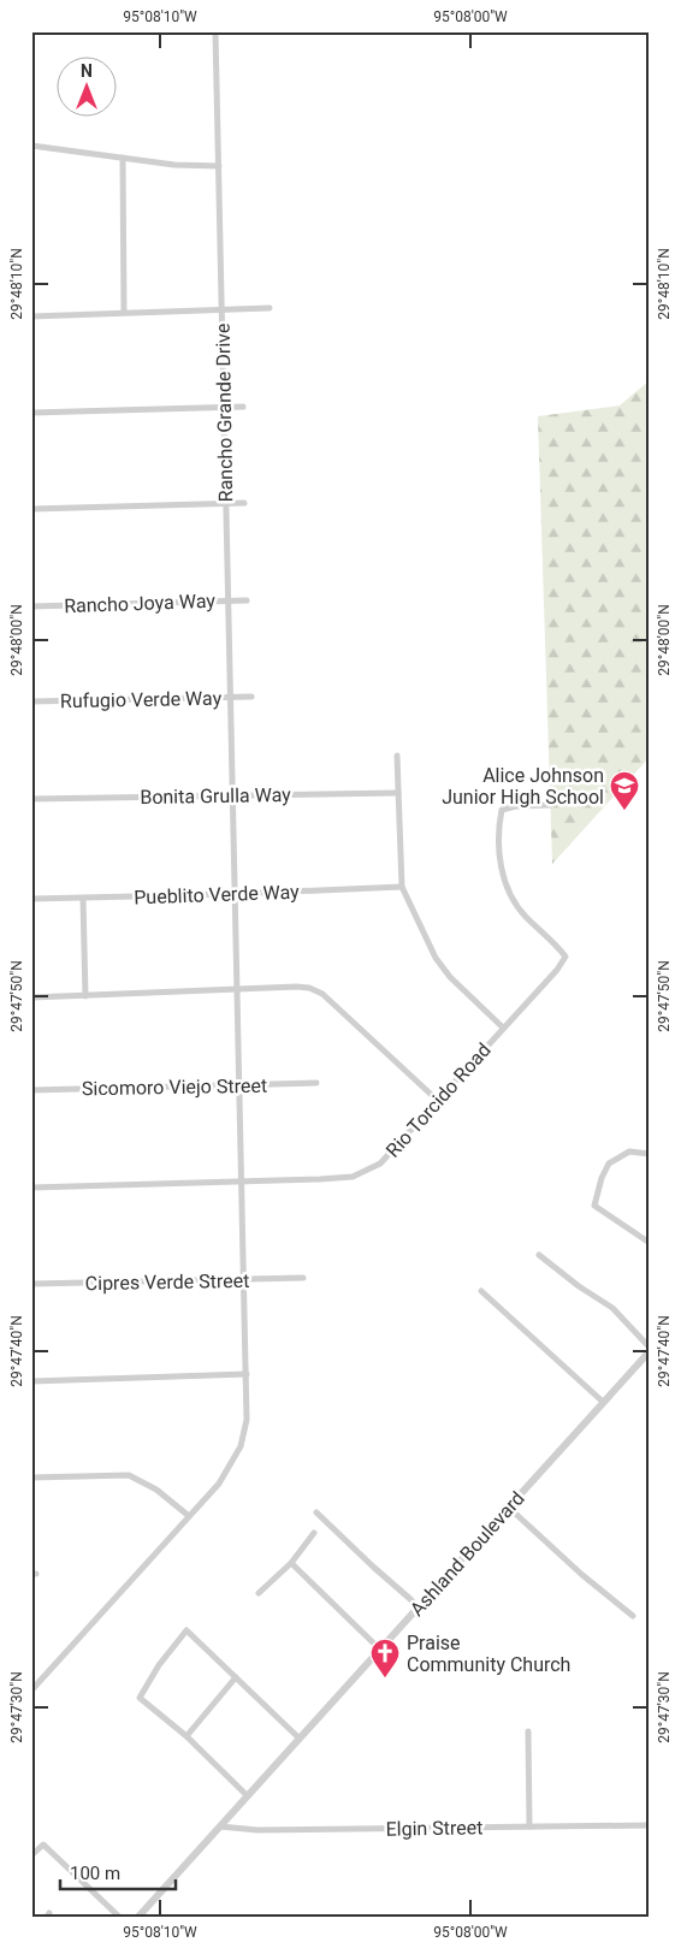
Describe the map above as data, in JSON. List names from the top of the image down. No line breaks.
{"streets":{"street":["Rancho Grande Drive","Rancho Joya Way","Rufugio Verde Way","Bonita Grulla Way","Pueblito Verde Way","Sicomoro Viejo Street","Rio Torcido Road","Cipres Verde Street","Ashland Boulevard","Elgin Street"]},"crossings":[["Rancho Grande Drive","Rancho Joya Way"],["Rancho Grande Drive","Rufugio Verde Way"],["Rancho Grande Drive","Bonita Grulla Way"],["Rancho Grande Drive","Pueblito Verde Way"],["Rancho Grande Drive","Sicomoro Viejo Street"],["Rancho Grande Drive","Rio Torcido Road"],["Rancho Grande Drive","Cipres Verde Street"],["Ashland Boulevard","Elgin Street"]],"places":{"school or university":["Alice Johnson Junior High School"],"church":["Praise Community Church"]},"scale_bar":"100 m","north":"top","coordinates":["95°08'10\"W","95°08'00\"W","29°48'10\"N","29°48'00\"N","29°47'50\"N","29°47'40\"N","29°47'30\"N"]}
